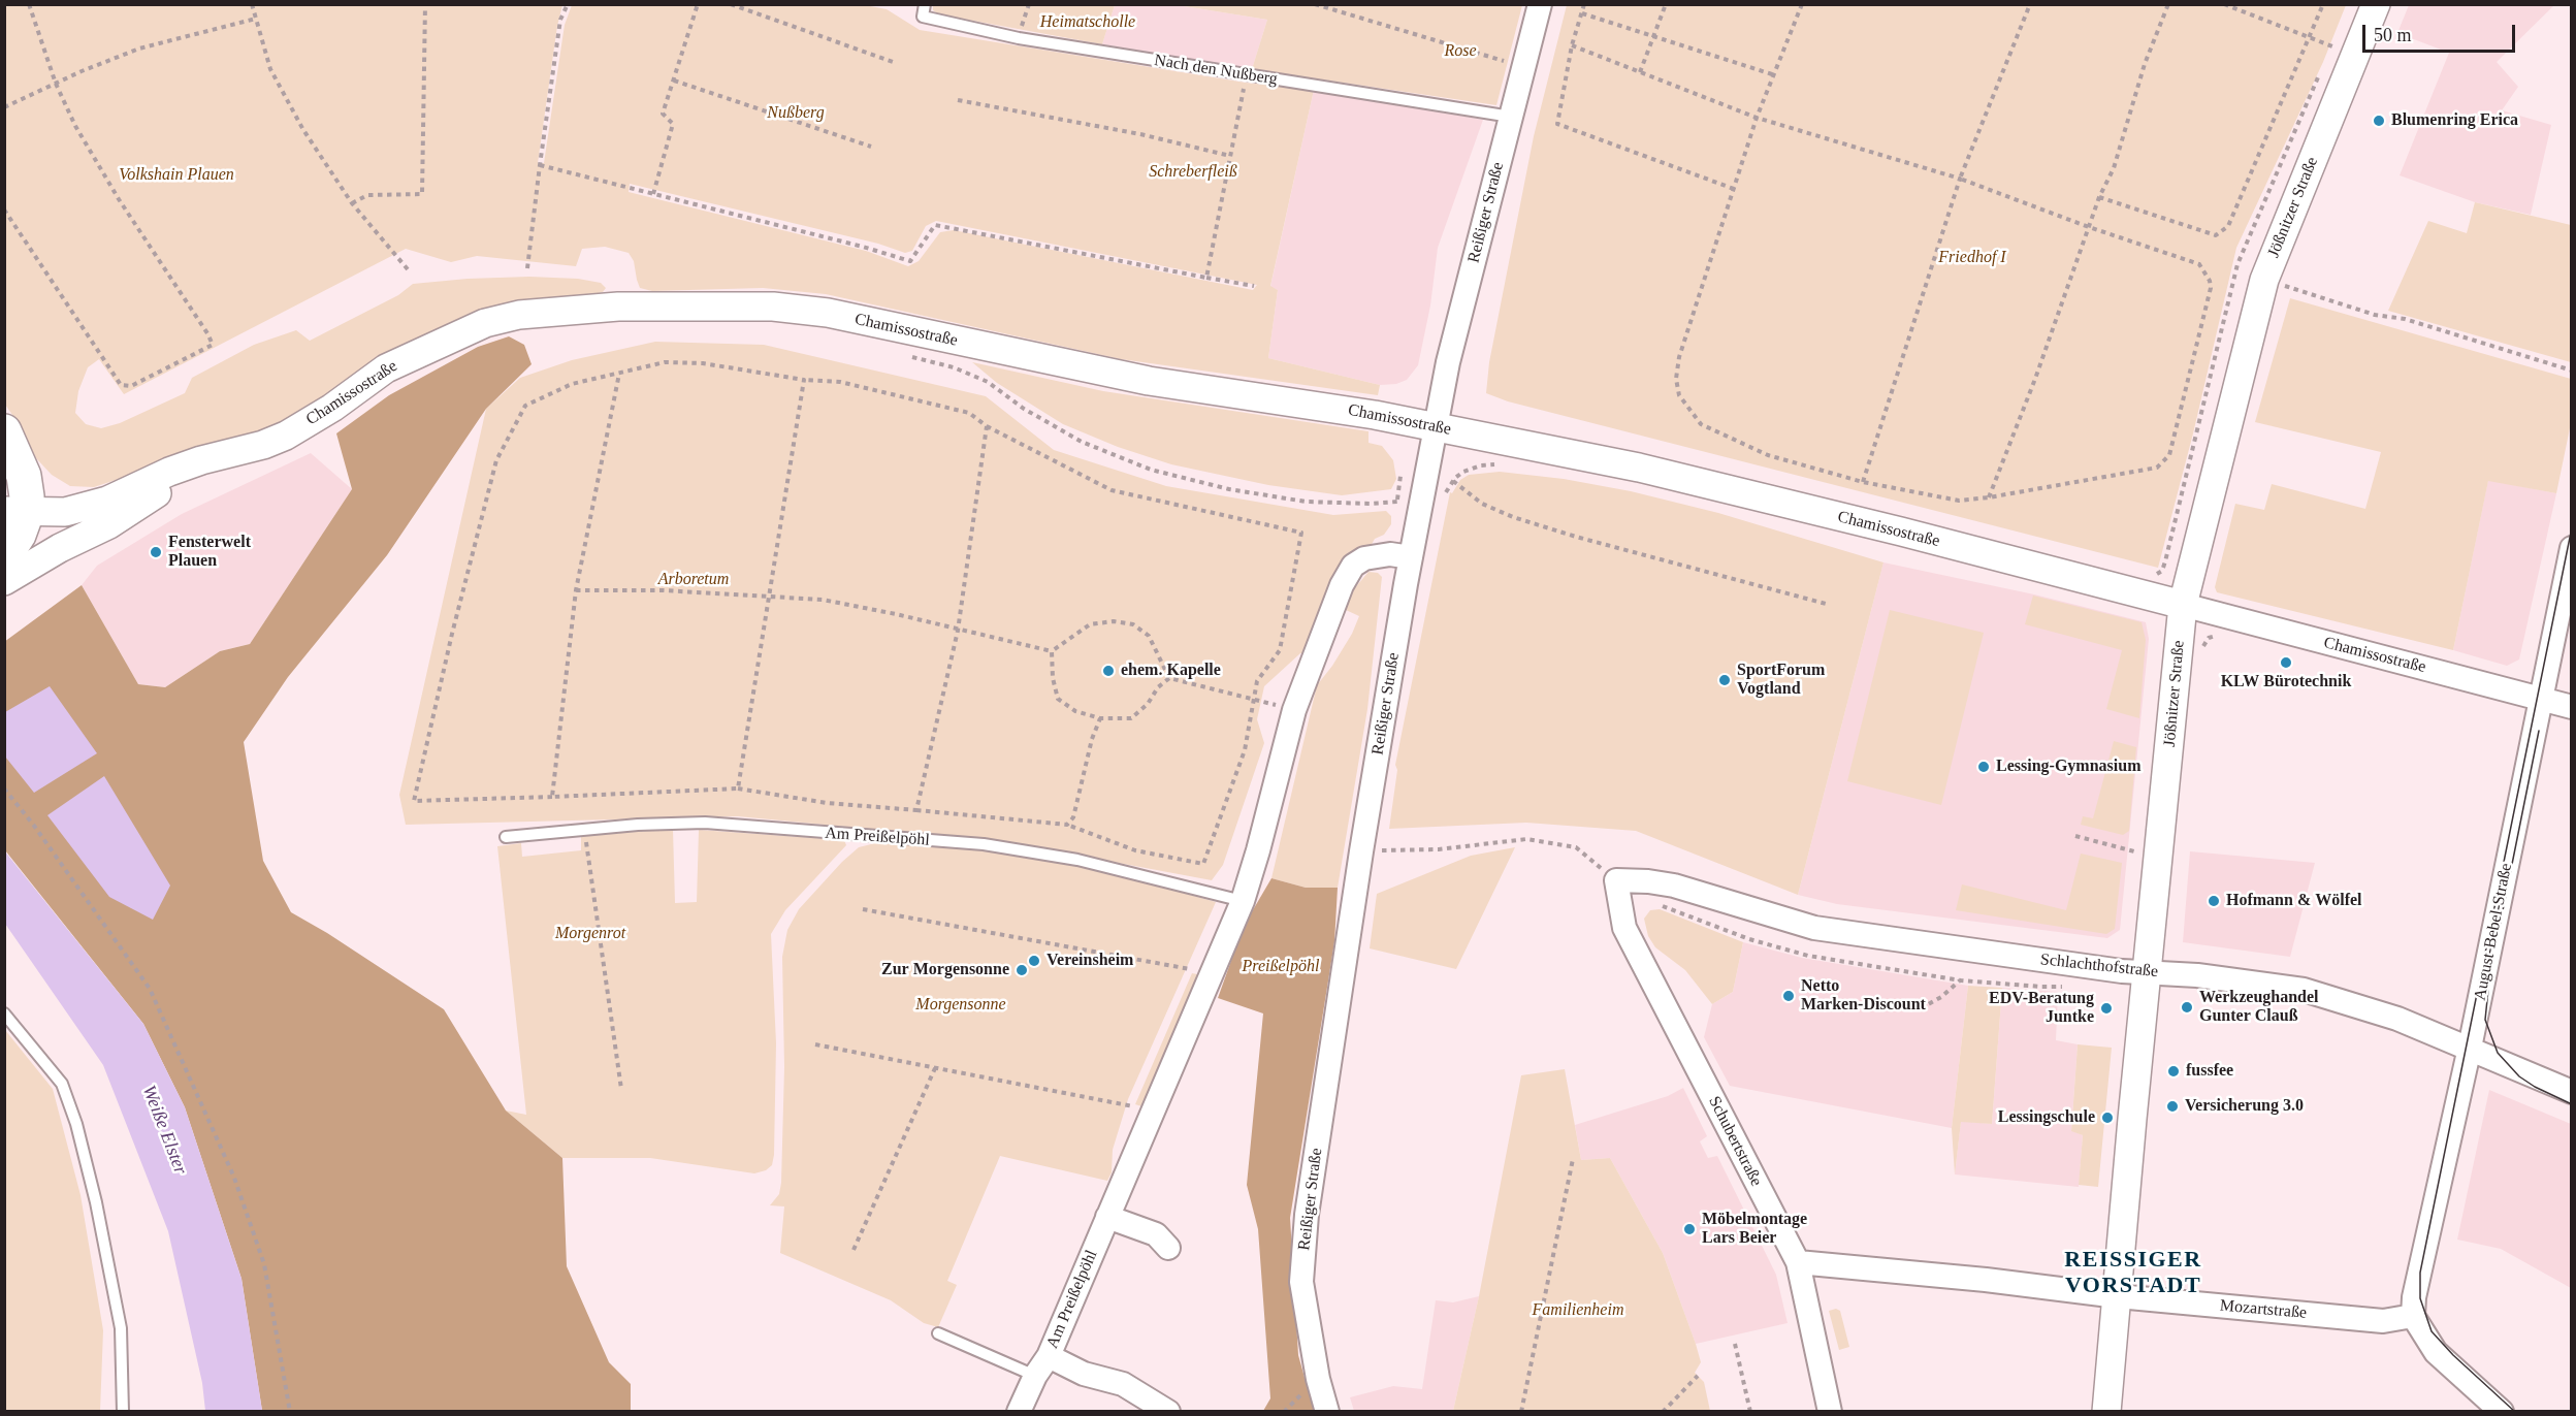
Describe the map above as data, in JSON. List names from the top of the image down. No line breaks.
{"streets":{"street":["Jößnitzer Straße","Reißiger Straße","Chamissostraße","Am Preißelpöhl","August-Bebel-Straße","Schlachthofstraße","Schubertstraße","Mozartstraße"],"lane":["Nach den Nußberg"]},"crossings":[["Nach den Nußberg","Reißiger Straße"],["Jößnitzer Straße","Chamissostraße"],["Jößnitzer Straße","Schlachthofstraße"],["Jößnitzer Straße","Mozartstraße"],["Reißiger Straße","Chamissostraße"],["Reißiger Straße","Am Preißelpöhl"],["Chamissostraße","August-Bebel-Straße"],["August-Bebel-Straße","Schlachthofstraße"],["August-Bebel-Straße","Mozartstraße"],["Schlachthofstraße","Schubertstraße"],["Schubertstraße","Mozartstraße"]],"districts":["REISSIGER VORSTADT"],"water":["Weiße Elster"],"parks":["Heimatscholle","Rose","Nußberg","Schreberfleiß","Volkshain Plauen","Friedhof I","Arboretum","Morgenrot","Preißelpöhl","Morgensonne","Familienheim"],"places":["Blumenring Erica","Fensterwelt Plauen","KLW Bürotechnik","ehem. Kapelle","SportForum Vogtland","Lessing-Gymnasium","Hofmann & Wölfel","Vereinsheim","Zur Morgensonne","Netto Marken-Discount","Werkzeughandel Gunter Clauß","EDV-Beratung Juntke","fussfee","Versicherung 3.0","Lessingschule","Möbelmontage Lars Beier"],"scale_bar":"50 m"}
